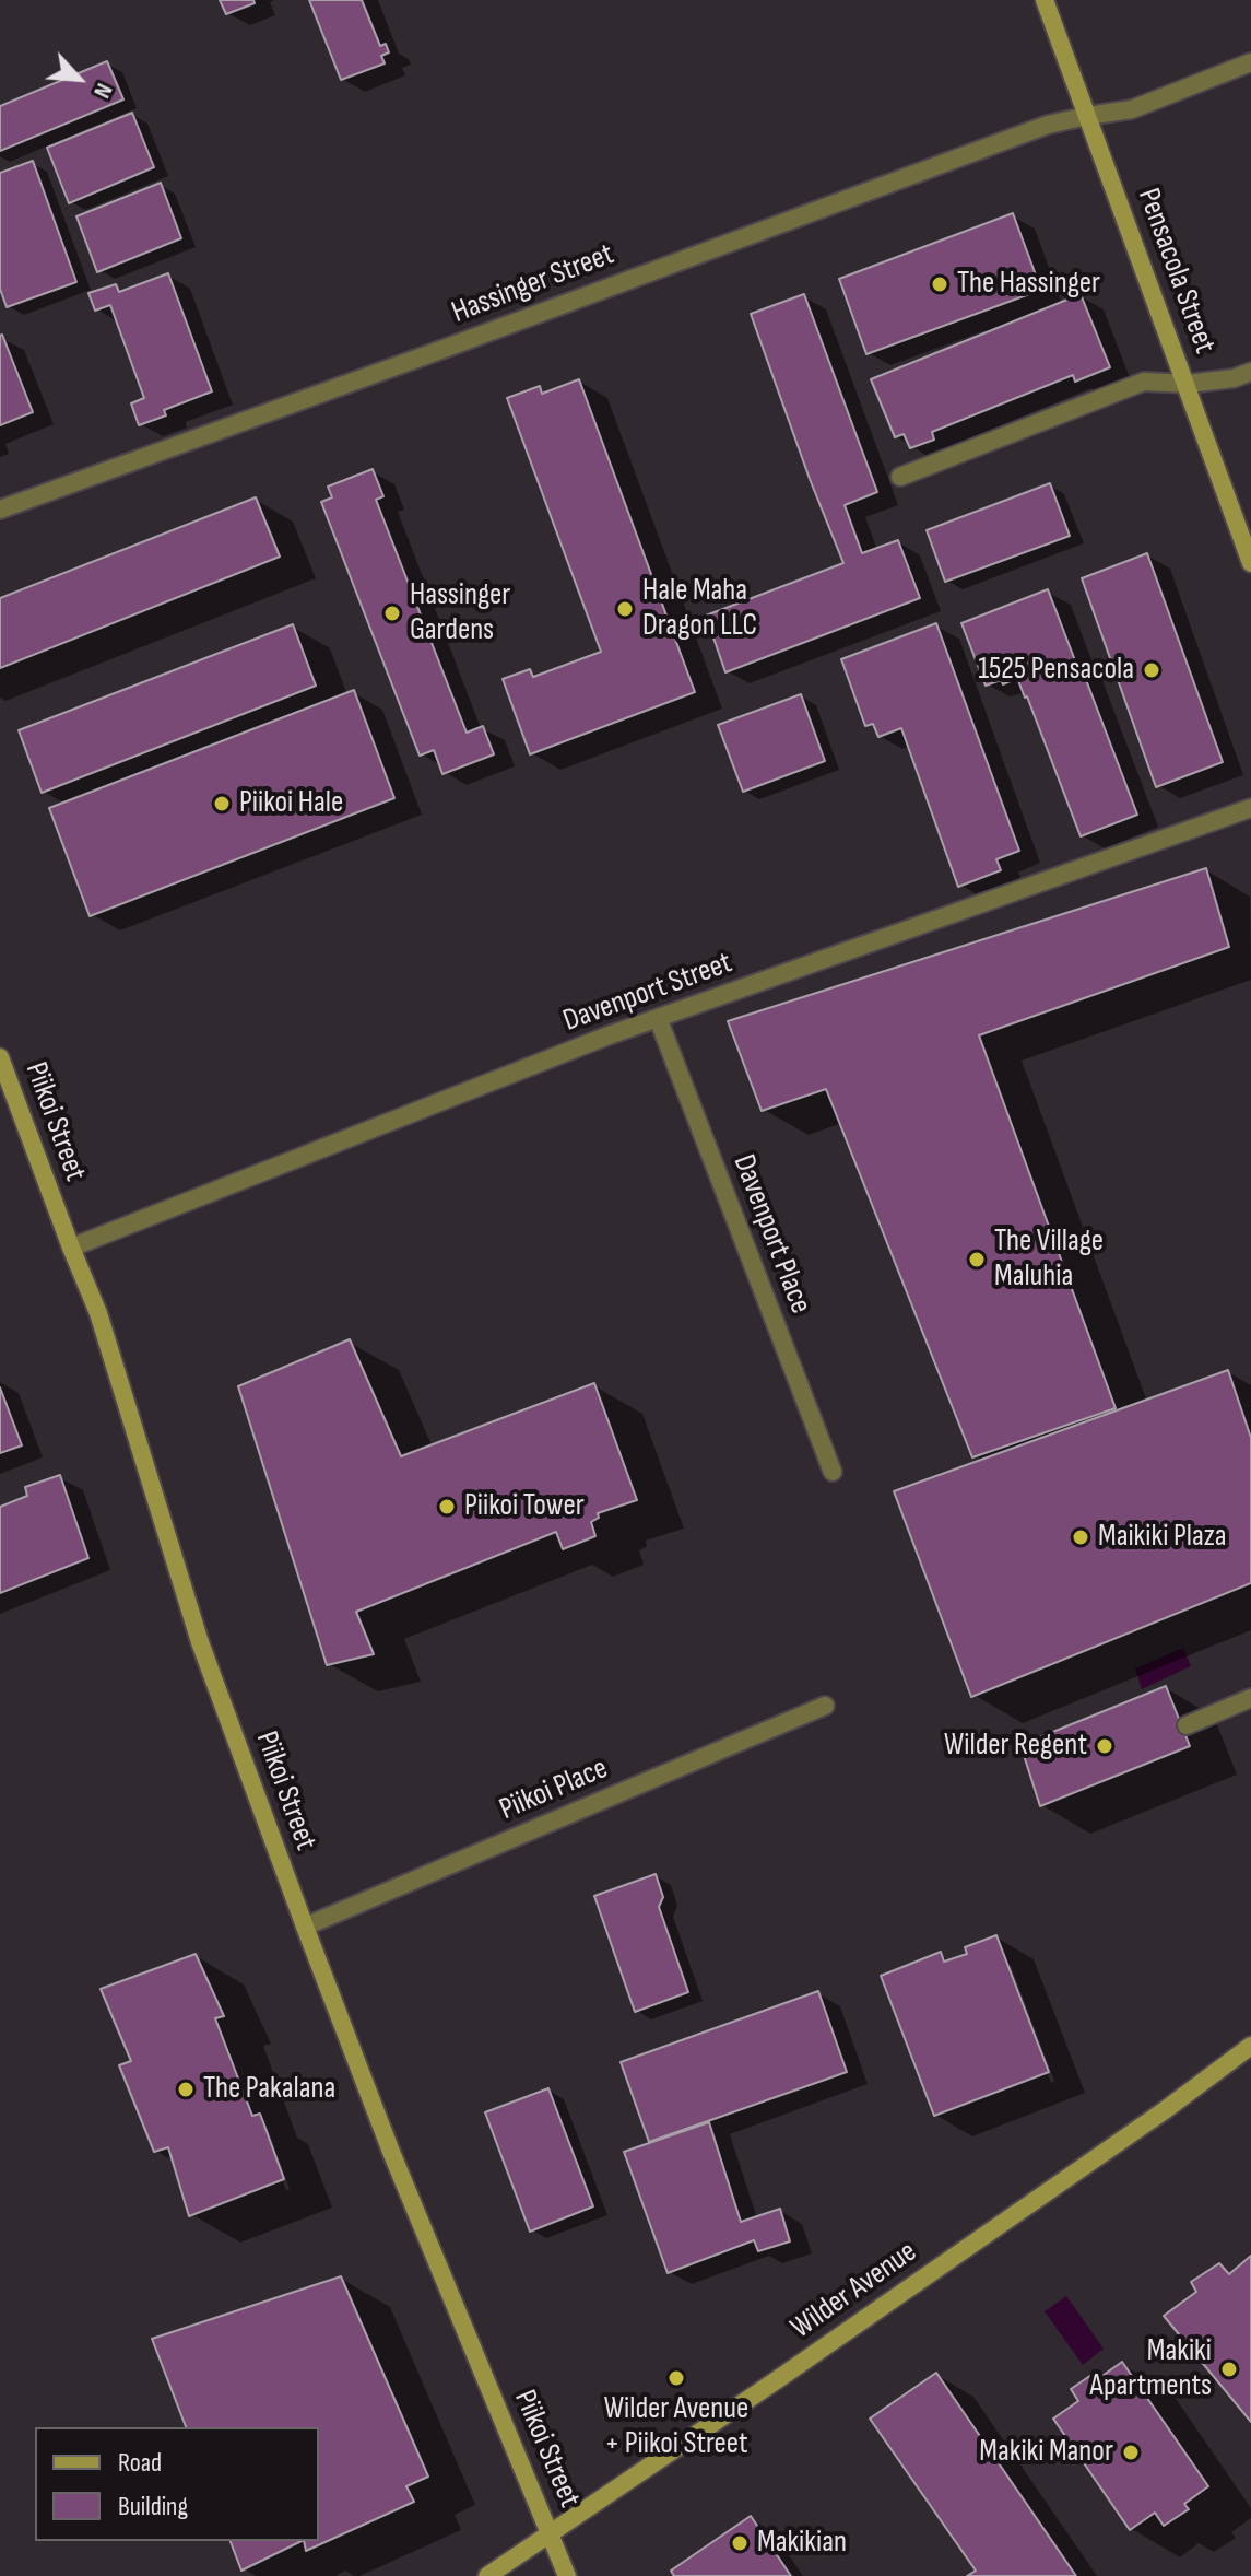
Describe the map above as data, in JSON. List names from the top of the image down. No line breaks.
{"streets":{"main road":["Pensacola Street","Piikoi Street","Wilder Avenue"],"street":["Hassinger Street","Davenport Street","Davenport Place","Piikoi Place"]},"crossings":[["Pensacola Street","Hassinger Street"],["Davenport Street","Piikoi Street"],["Davenport Street","Davenport Place"],["Piikoi Street","Piikoi Place"],["Piikoi Street","Wilder Avenue"]],"places":["The Hassinger","Hale Maha Dragon LLC","Hassinger Gardens","1525 Pensacola","Piikoi Hale","The Village Maluhia","Piikoi Tower","Maikiki Plaza","Wilder Regent","The Pakalana","Makiki Apartments","Wilder Avenue + Piikoi Street","Makiki Manor","Makikian"],"legend":["Road","Building"],"north":"bottom right"}
